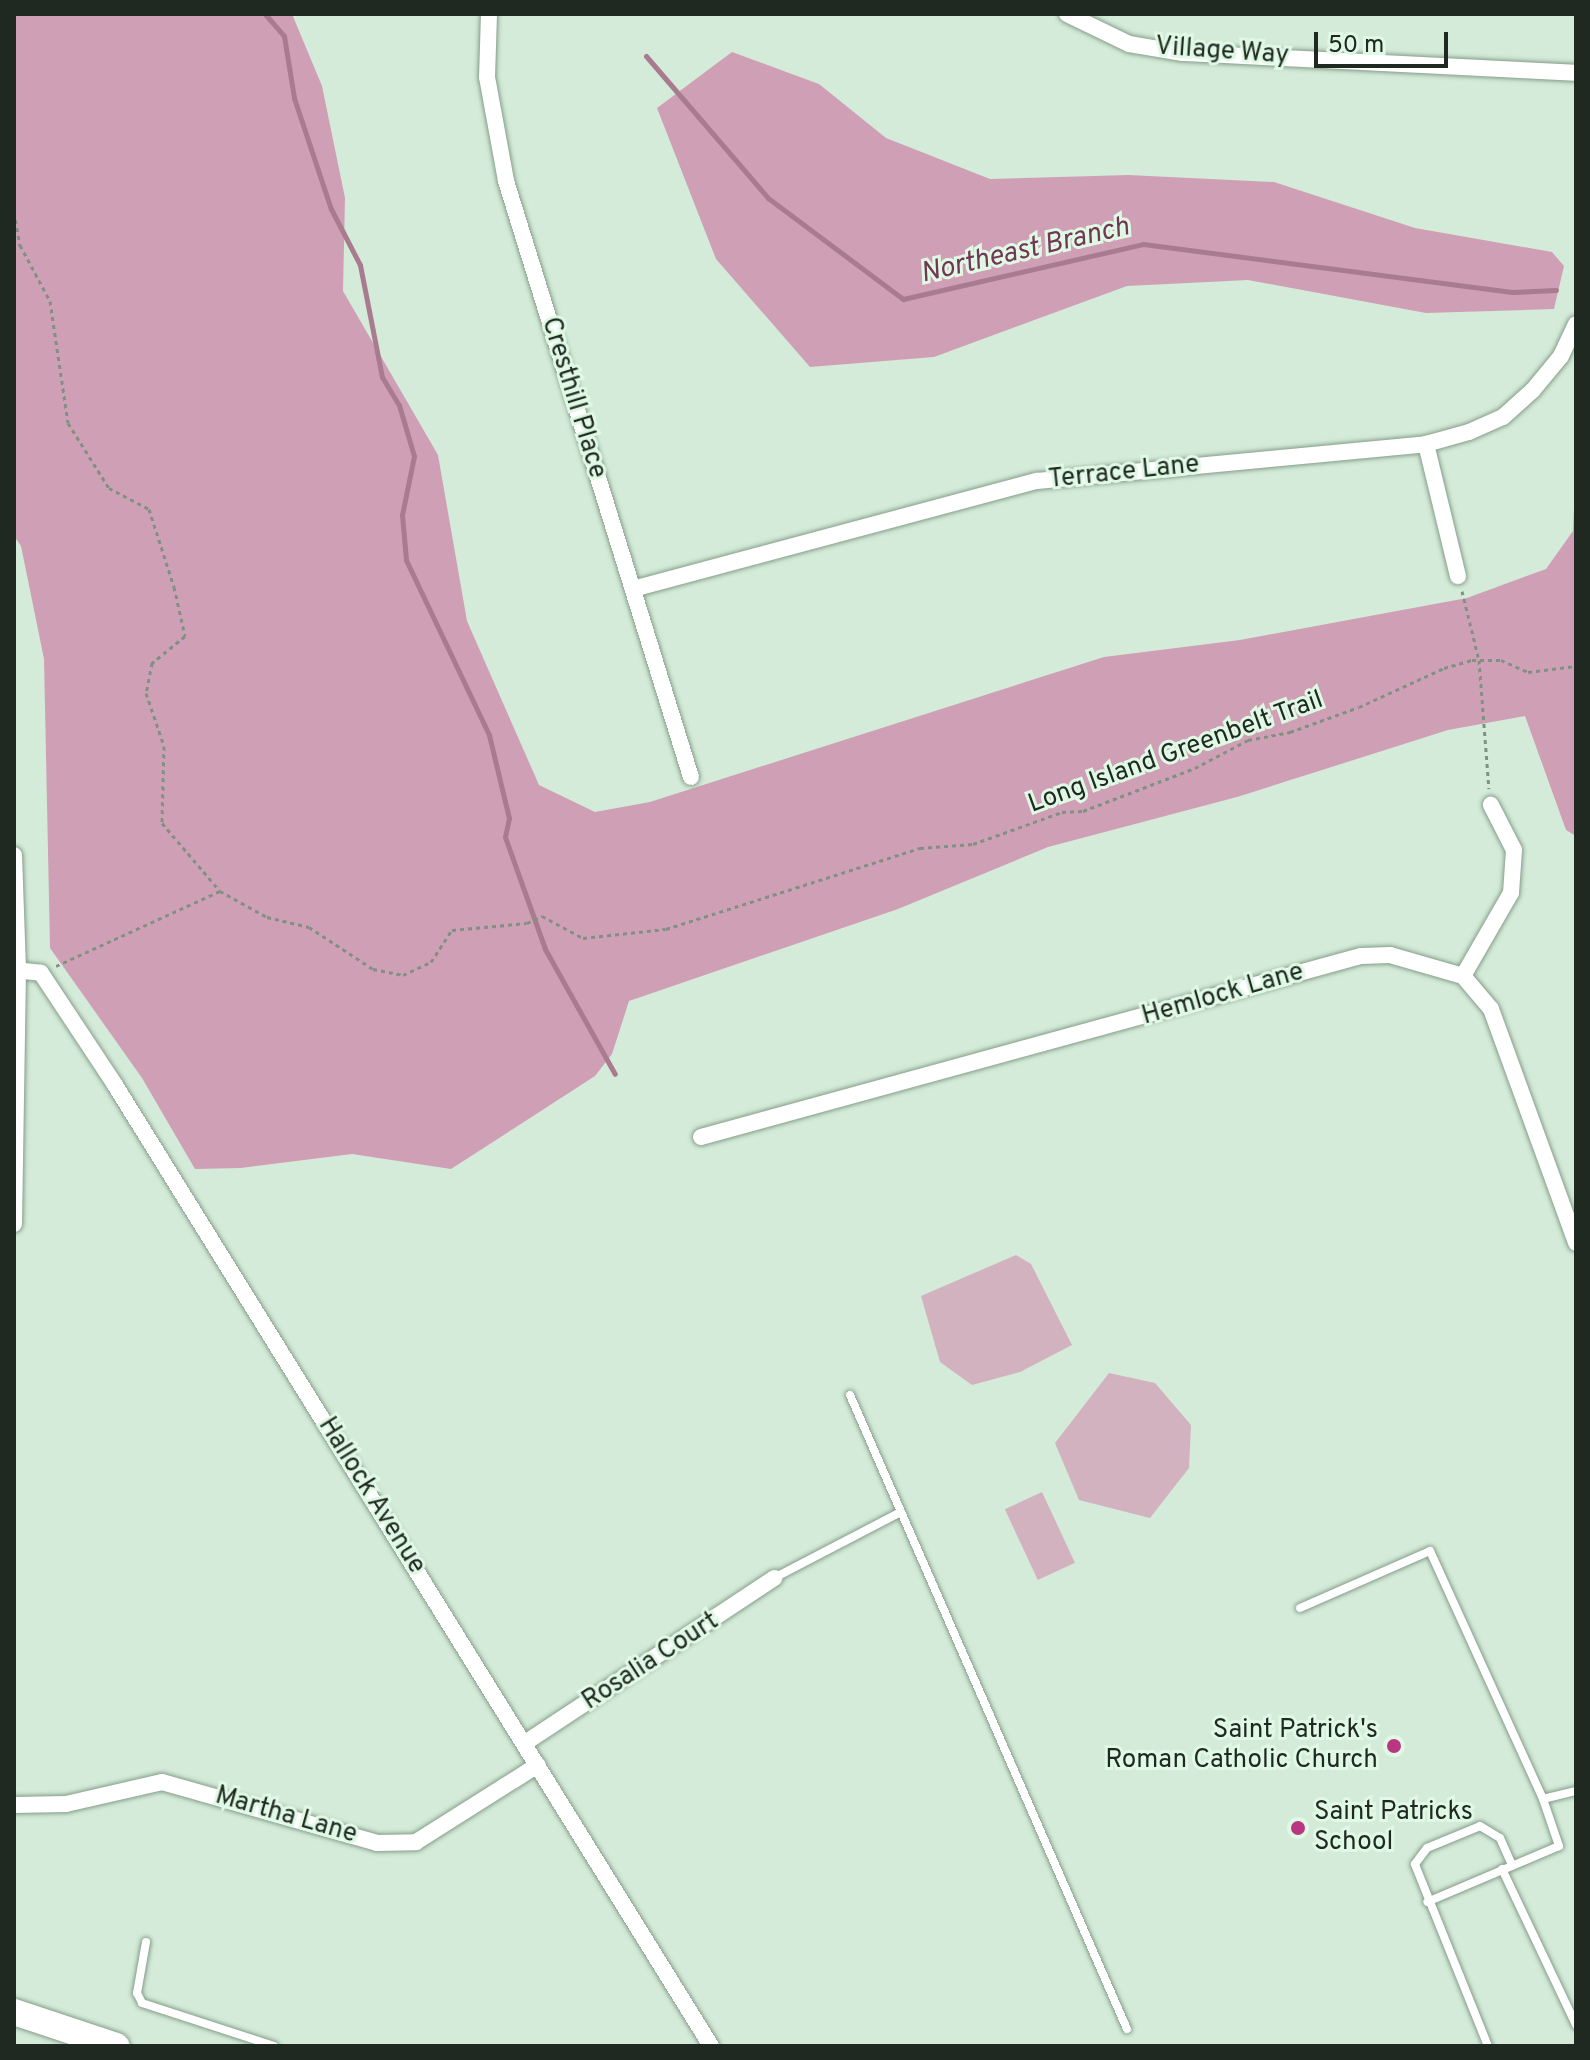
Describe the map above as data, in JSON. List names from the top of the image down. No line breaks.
{"streets":{"street":["Village Way","Cresthill Place","Terrace Lane","Hemlock Lane","Hallock Avenue","Rosalia Court","Martha Lane"],"path":["Long Island Greenbelt Trail"]},"crossings":[["Cresthill Place","Terrace Lane"],["Hallock Avenue","Rosalia Court"],["Hallock Avenue","Martha Lane"]],"water":["Northeast Branch"],"places":["Saint Patrick's Roman Catholic Church","Saint Patricks School"],"scale_bar":"50 m"}
